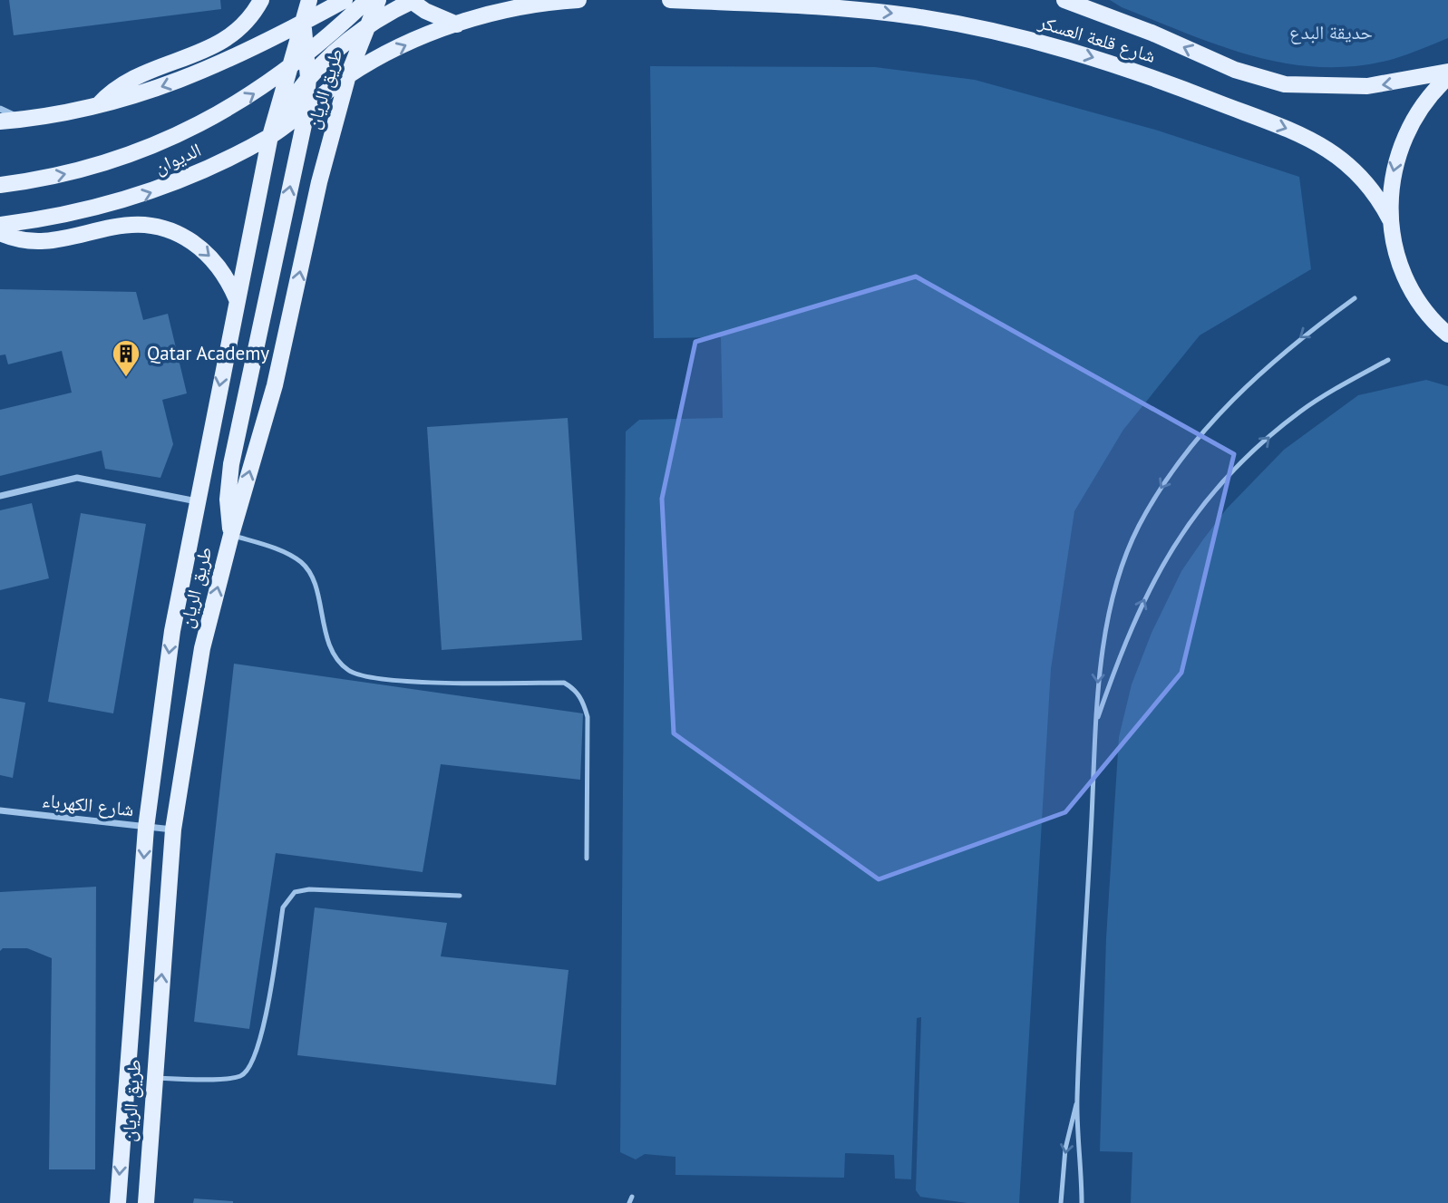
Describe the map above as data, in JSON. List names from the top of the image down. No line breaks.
{"streets":{"main road":["شارع قلعة العسكر","طريق الريان","الديوان"],"street":["شارع الكهرباء"]},"crossings":[["طريق الريان","الديوان"],["طريق الريان","شارع الكهرباء"]],"parks":["حديقة البدع"],"places":{"building":["Qatar Academy"]}}
